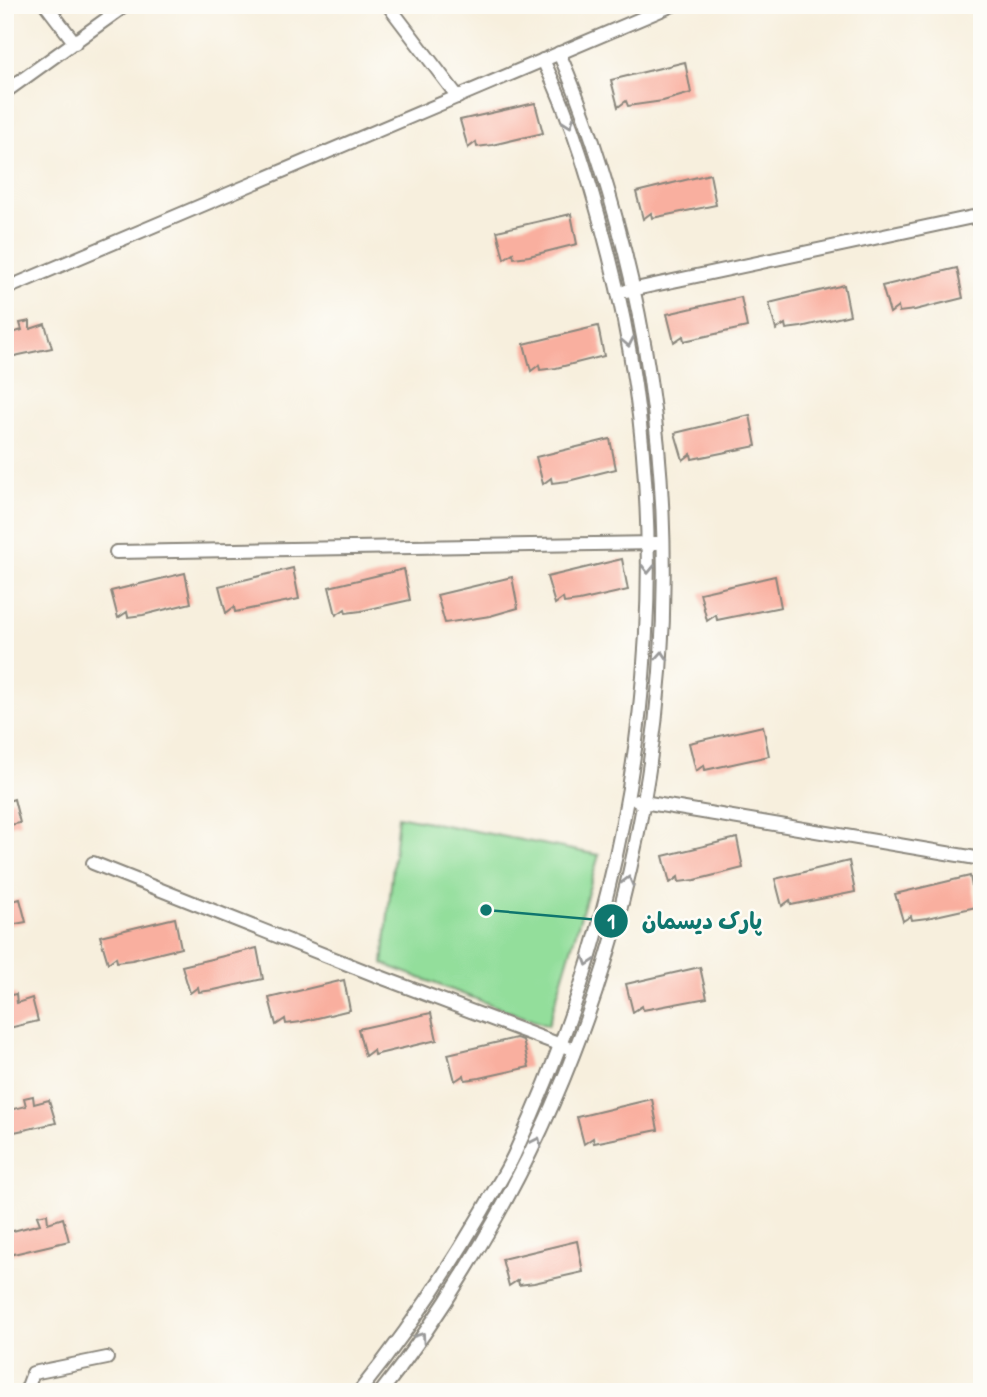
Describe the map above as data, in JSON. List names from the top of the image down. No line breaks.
{"places":["پارک دیسمان"]}
